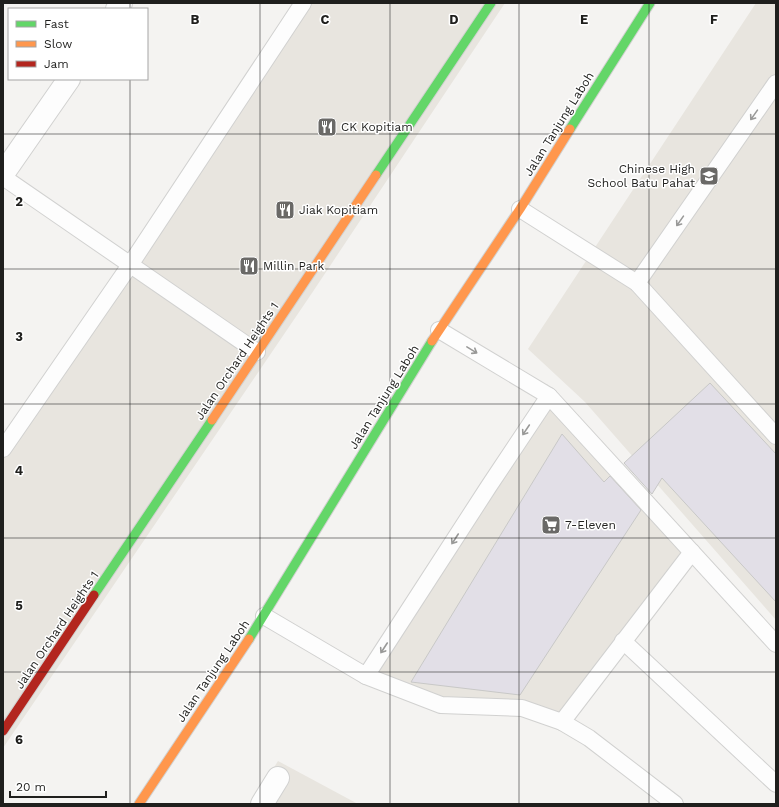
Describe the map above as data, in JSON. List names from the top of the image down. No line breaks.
{"streets":{"main road":["Jalan Tanjung Laboh","Jalan Orchard Heights 1"]},"places":{"restaurant":["CK Kopitiam","Jiak Kopitiam","Millin Park"],"school or university":["Chinese High School Batu Pahat"],"supermarket":["7-Eleven"]},"legend":["Fast","Slow","Jam"],"scale_bar":"20 m","grid":{"columns":["B","C","D","E","F"],"rows":["2","3","4","5","6"]}}
